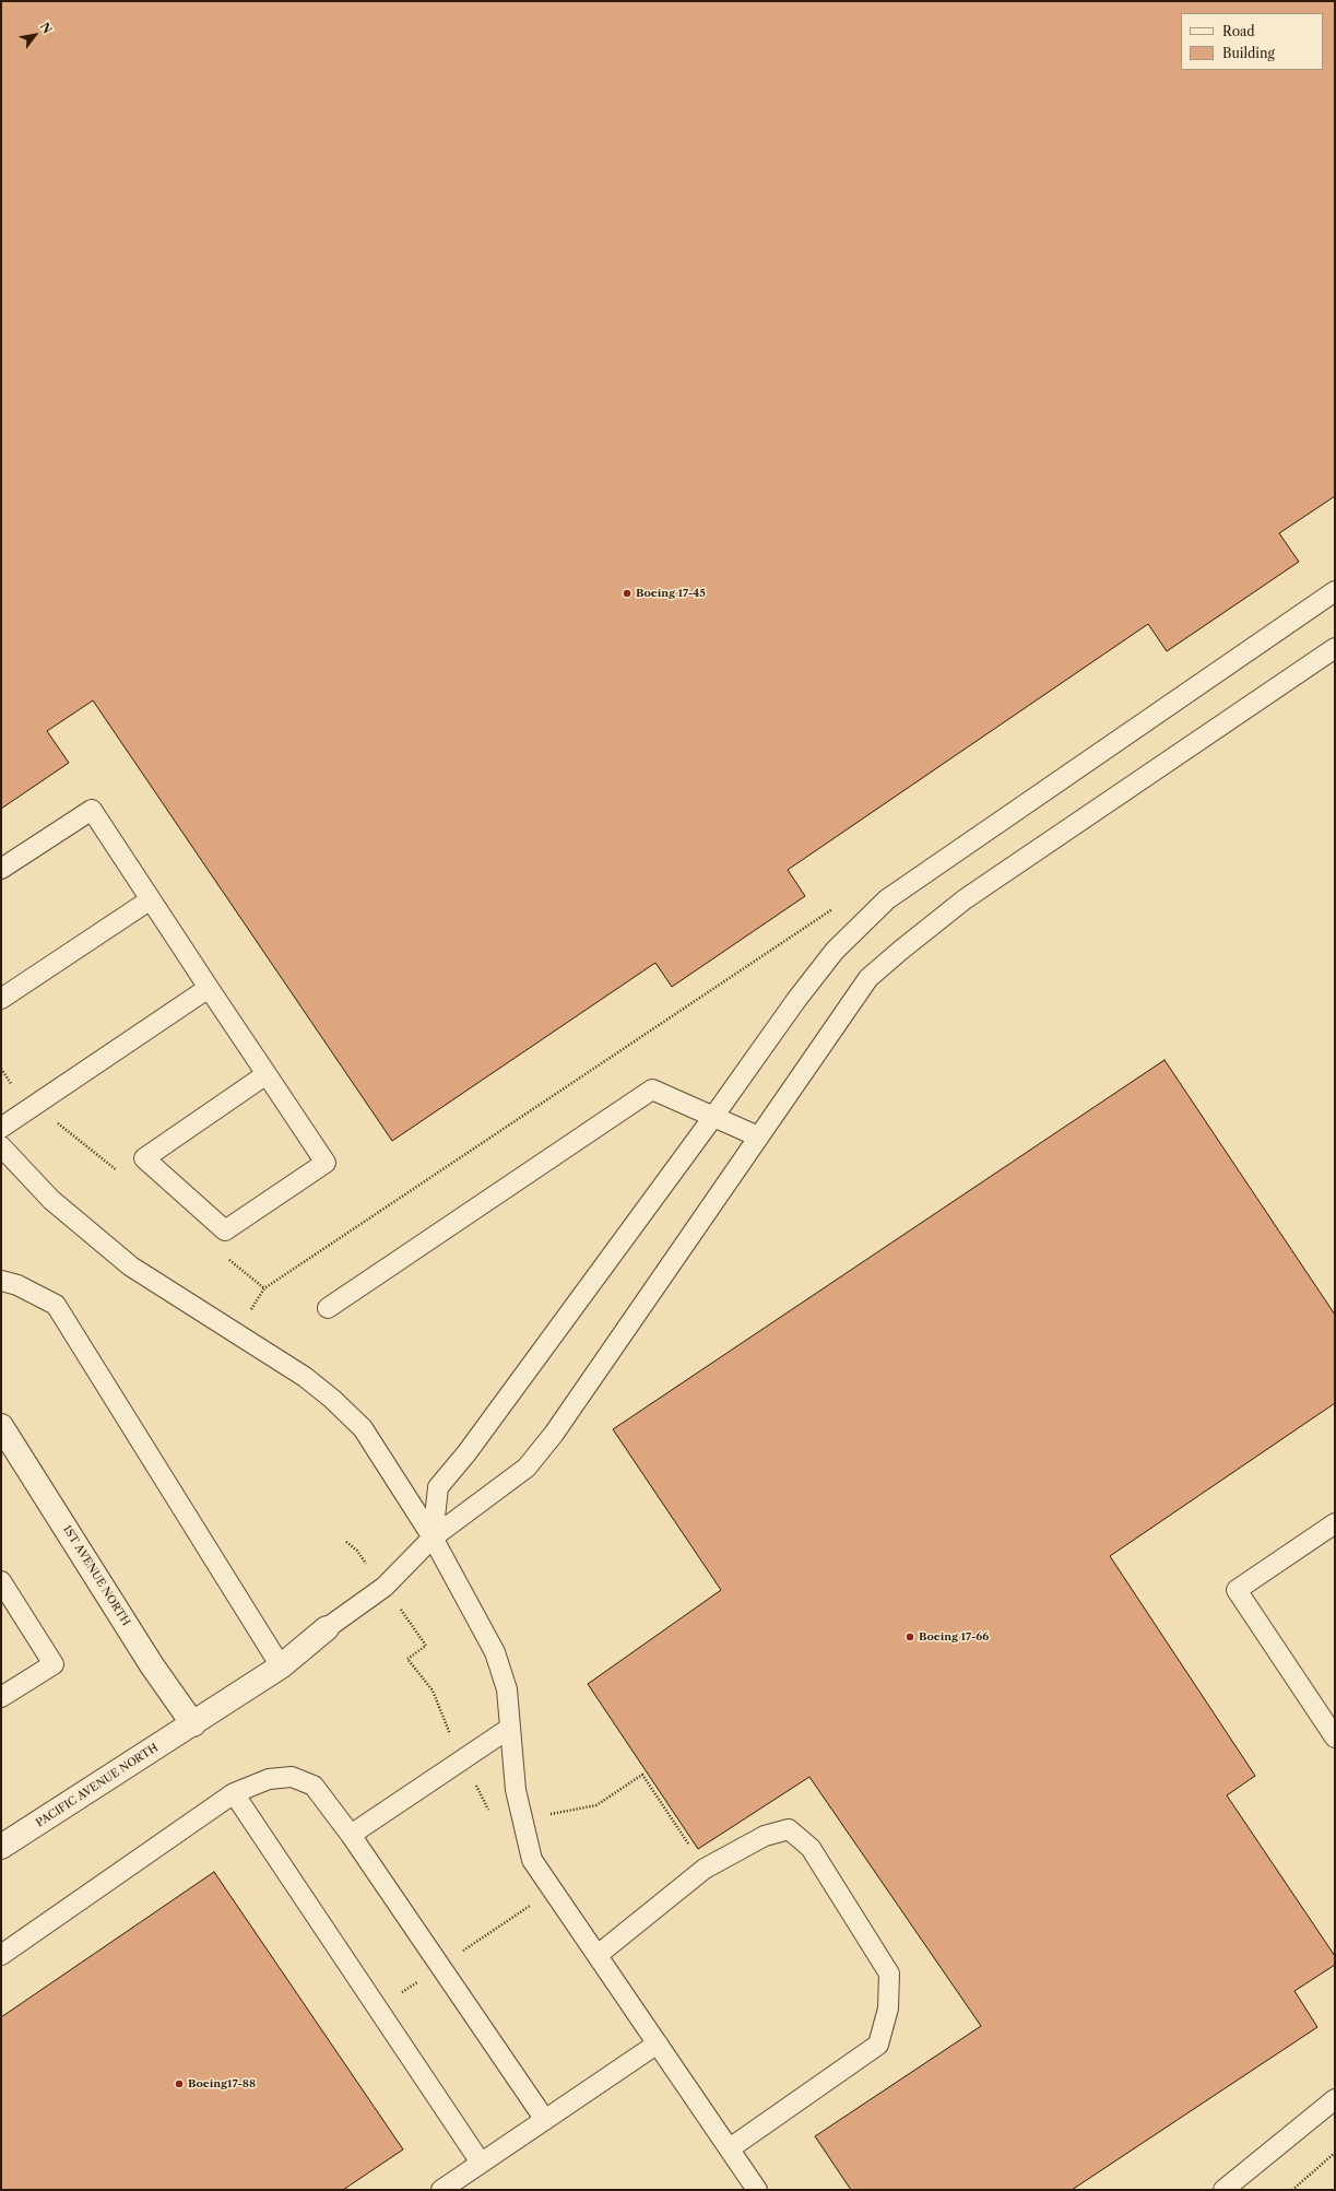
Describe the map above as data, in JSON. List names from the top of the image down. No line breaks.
{"streets":{"street":["1ST AVENUE NORTH","PACIFIC AVENUE NORTH"]},"crossings":[["1ST AVENUE NORTH","PACIFIC AVENUE NORTH"]],"places":["Boeing 17-45","Boeing 17-66","Boeing17-88"],"legend":["Road","Building"],"north":"top right"}
